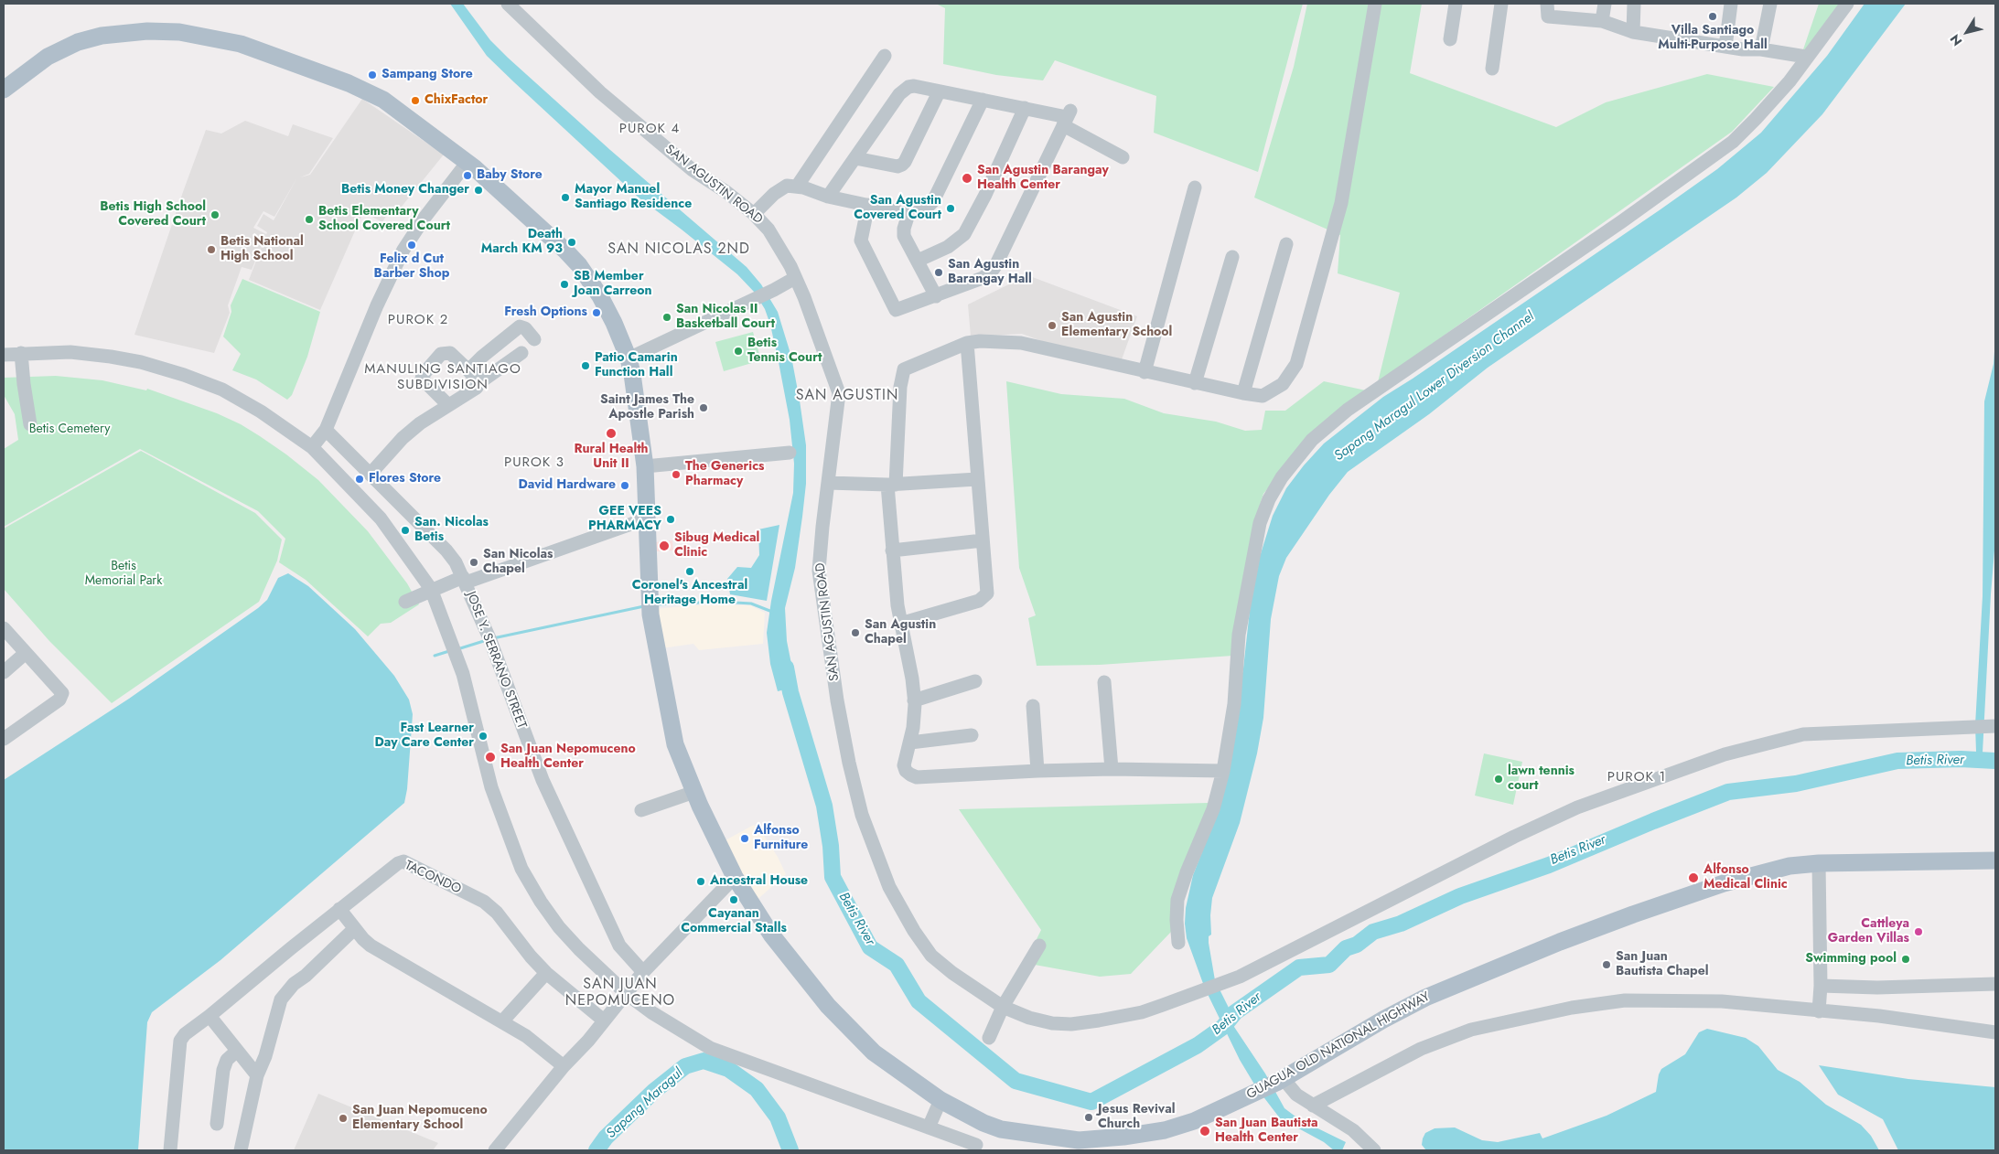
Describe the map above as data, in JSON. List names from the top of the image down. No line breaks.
{"streets":{"main road":["GUAGUA OLD NATIONAL HIGHWAY"],"street":["SAN AGUSTIN ROAD","JOSE Y. SERRANO STREET","TACONDO"]},"districts":["PUROK 4","SAN NICOLAS 2ND","PUROK 2","MANULING SANTIAGO SUBDIVISION","SAN AGUSTIN","PUROK 3","PUROK 1","SAN JUAN NEPOMUCENO"],"water":["Sapang Maragul Lower Diversion Channel","Betis River","Sapang Maragul"],"parks":["Betis Cemetery","Betis Memorial Park"],"places":["Villa Santiago Multi-Purpose Hall","Sampang Store","ChixFactor","Baby Store","San Agustin Barangay Health Center","Betis Money Changer","Mayor Manuel Santiago Residence","San Agustin Covered Court","Betis High School Covered Court","Betis Elementary School Covered Court","Death March KM 93","Felix d Cut Barber Shop","Betis National High School","San Agustin Barangay Hall","SB Member Joan Carreon","Fresh Options","San Nicolas II Basketball Court","San Agustin Elementary School","Betis Tennis Court","Patio Camarin Function Hall","Saint James The Apostle Parish","Rural Health Unit II","The Generics Pharmacy","Flores Store","David Hardware","GEE VEES PHARMACY","San. Nicolas Betis","Sibug Medical Clinic","San Nicolas Chapel","Coronel's Ancestral Heritage Home","San Agustin Chapel","Fast Learner Day Care Center","San Juan Nepomuceno Health Center","lawn tennis court","Alfonso Furniture","Alfonso Medical Clinic","Ancestral House","Cayanan Commercial Stalls","Cattleya Garden Villas","Swimming pool","San Juan Bautista Chapel","Jesus Revival Church","San Juan Nepomuceno Elementary School","San Juan Bautista Health Center"],"north":"bottom left"}
